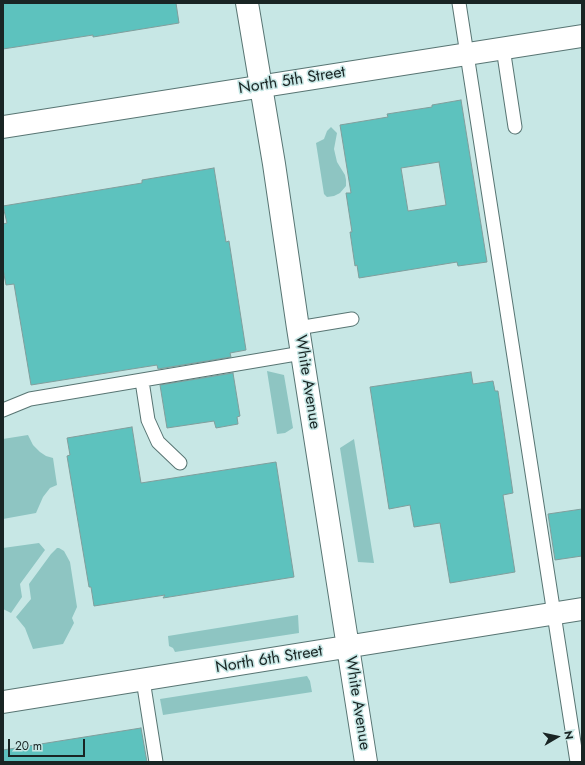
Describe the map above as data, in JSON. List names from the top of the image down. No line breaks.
{"streets":{"street":["North 5th Street","White Avenue","North 6th Street"]},"crossings":[["North 5th Street","White Avenue"],["White Avenue","North 6th Street"]],"scale_bar":"20 m","north":"right"}
